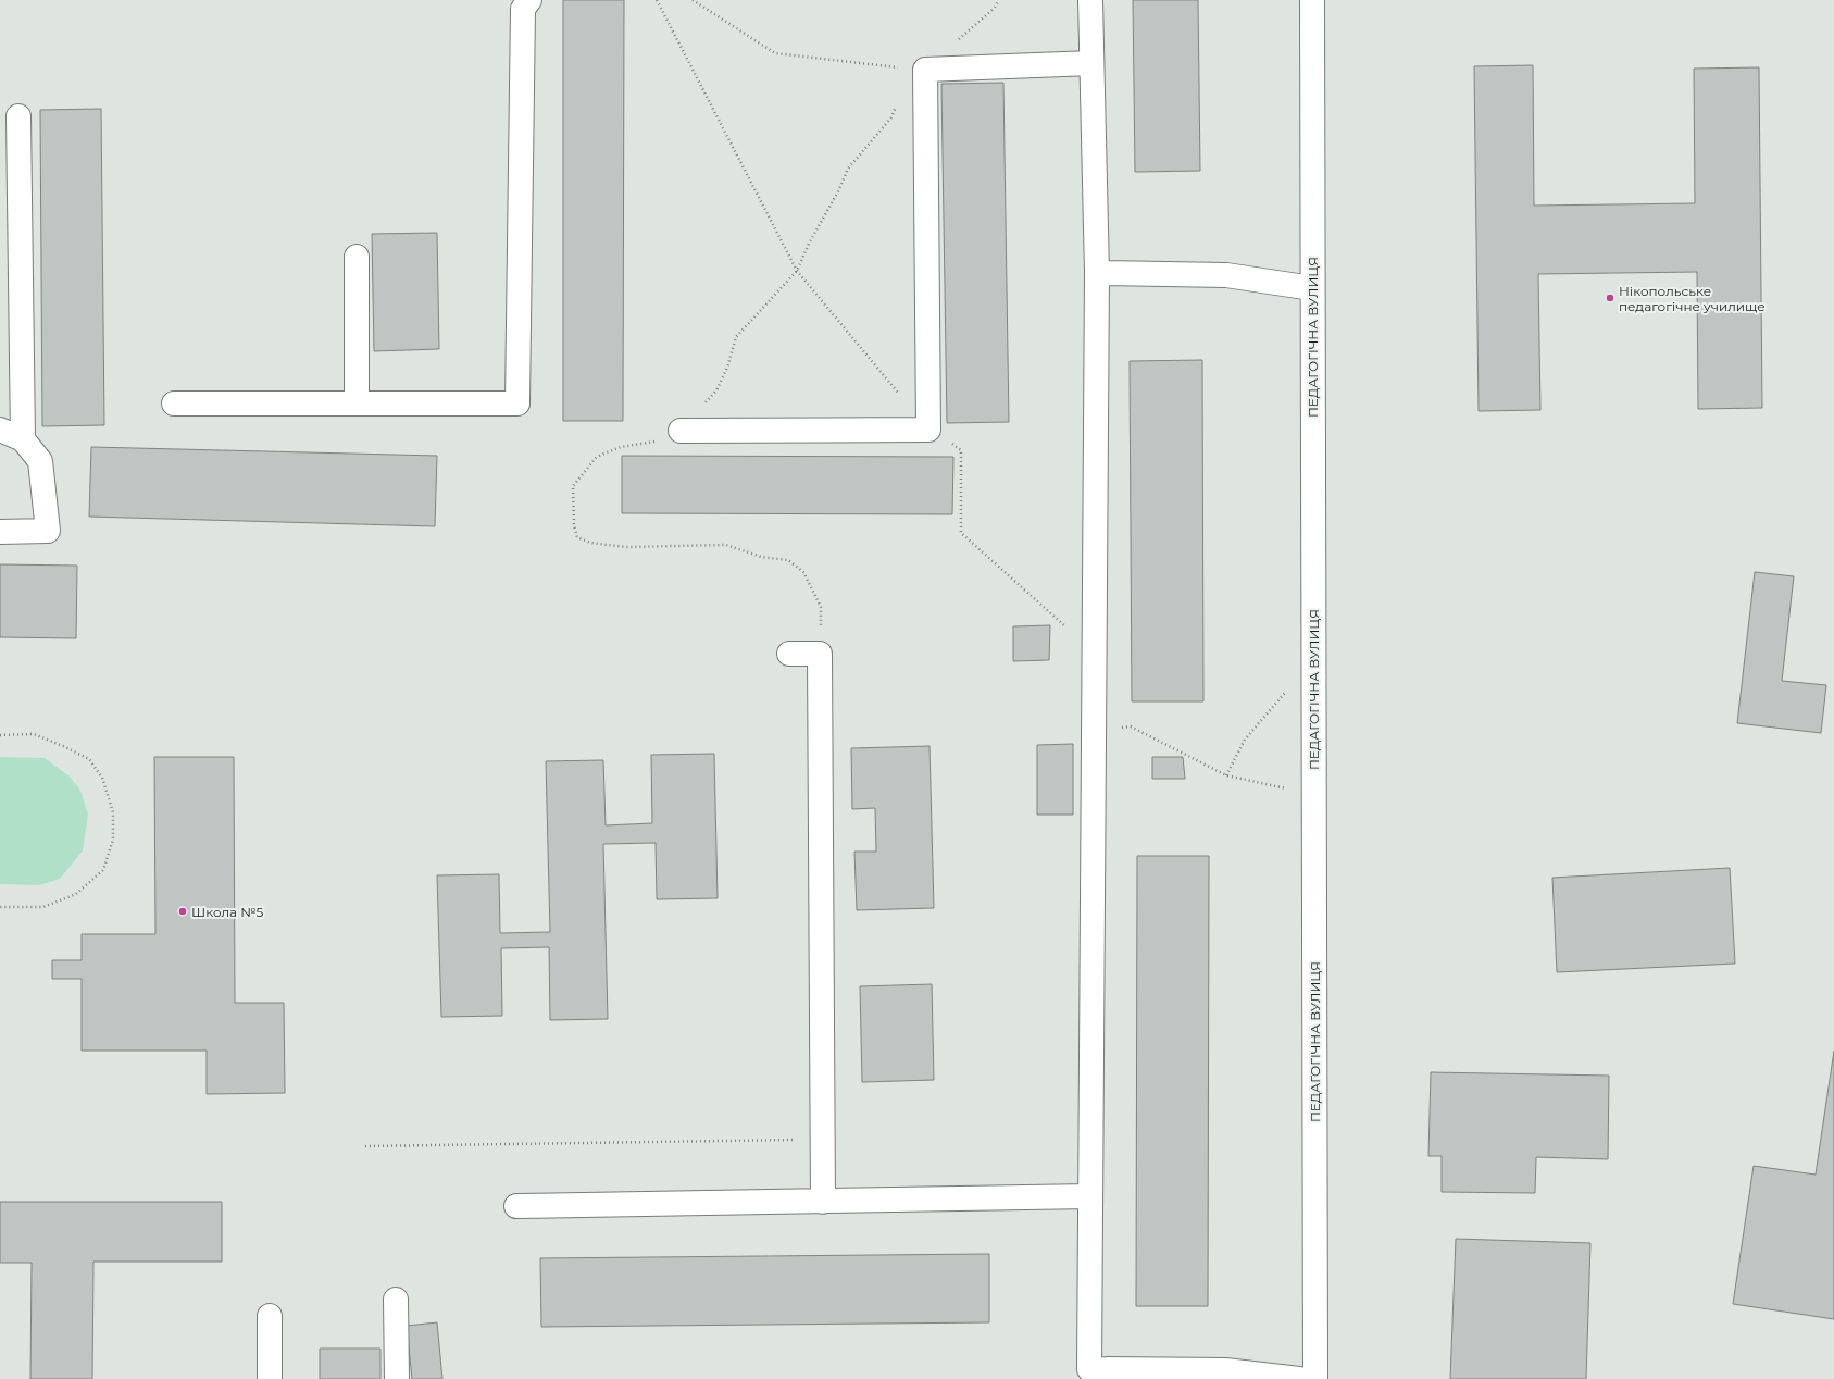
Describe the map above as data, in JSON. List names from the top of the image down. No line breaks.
{"streets":{"main road":["ПЕДАГОГІЧНА ВУЛИЦЯ"]},"places":["Нікопольське педагогічне училище","Школа №5"]}
